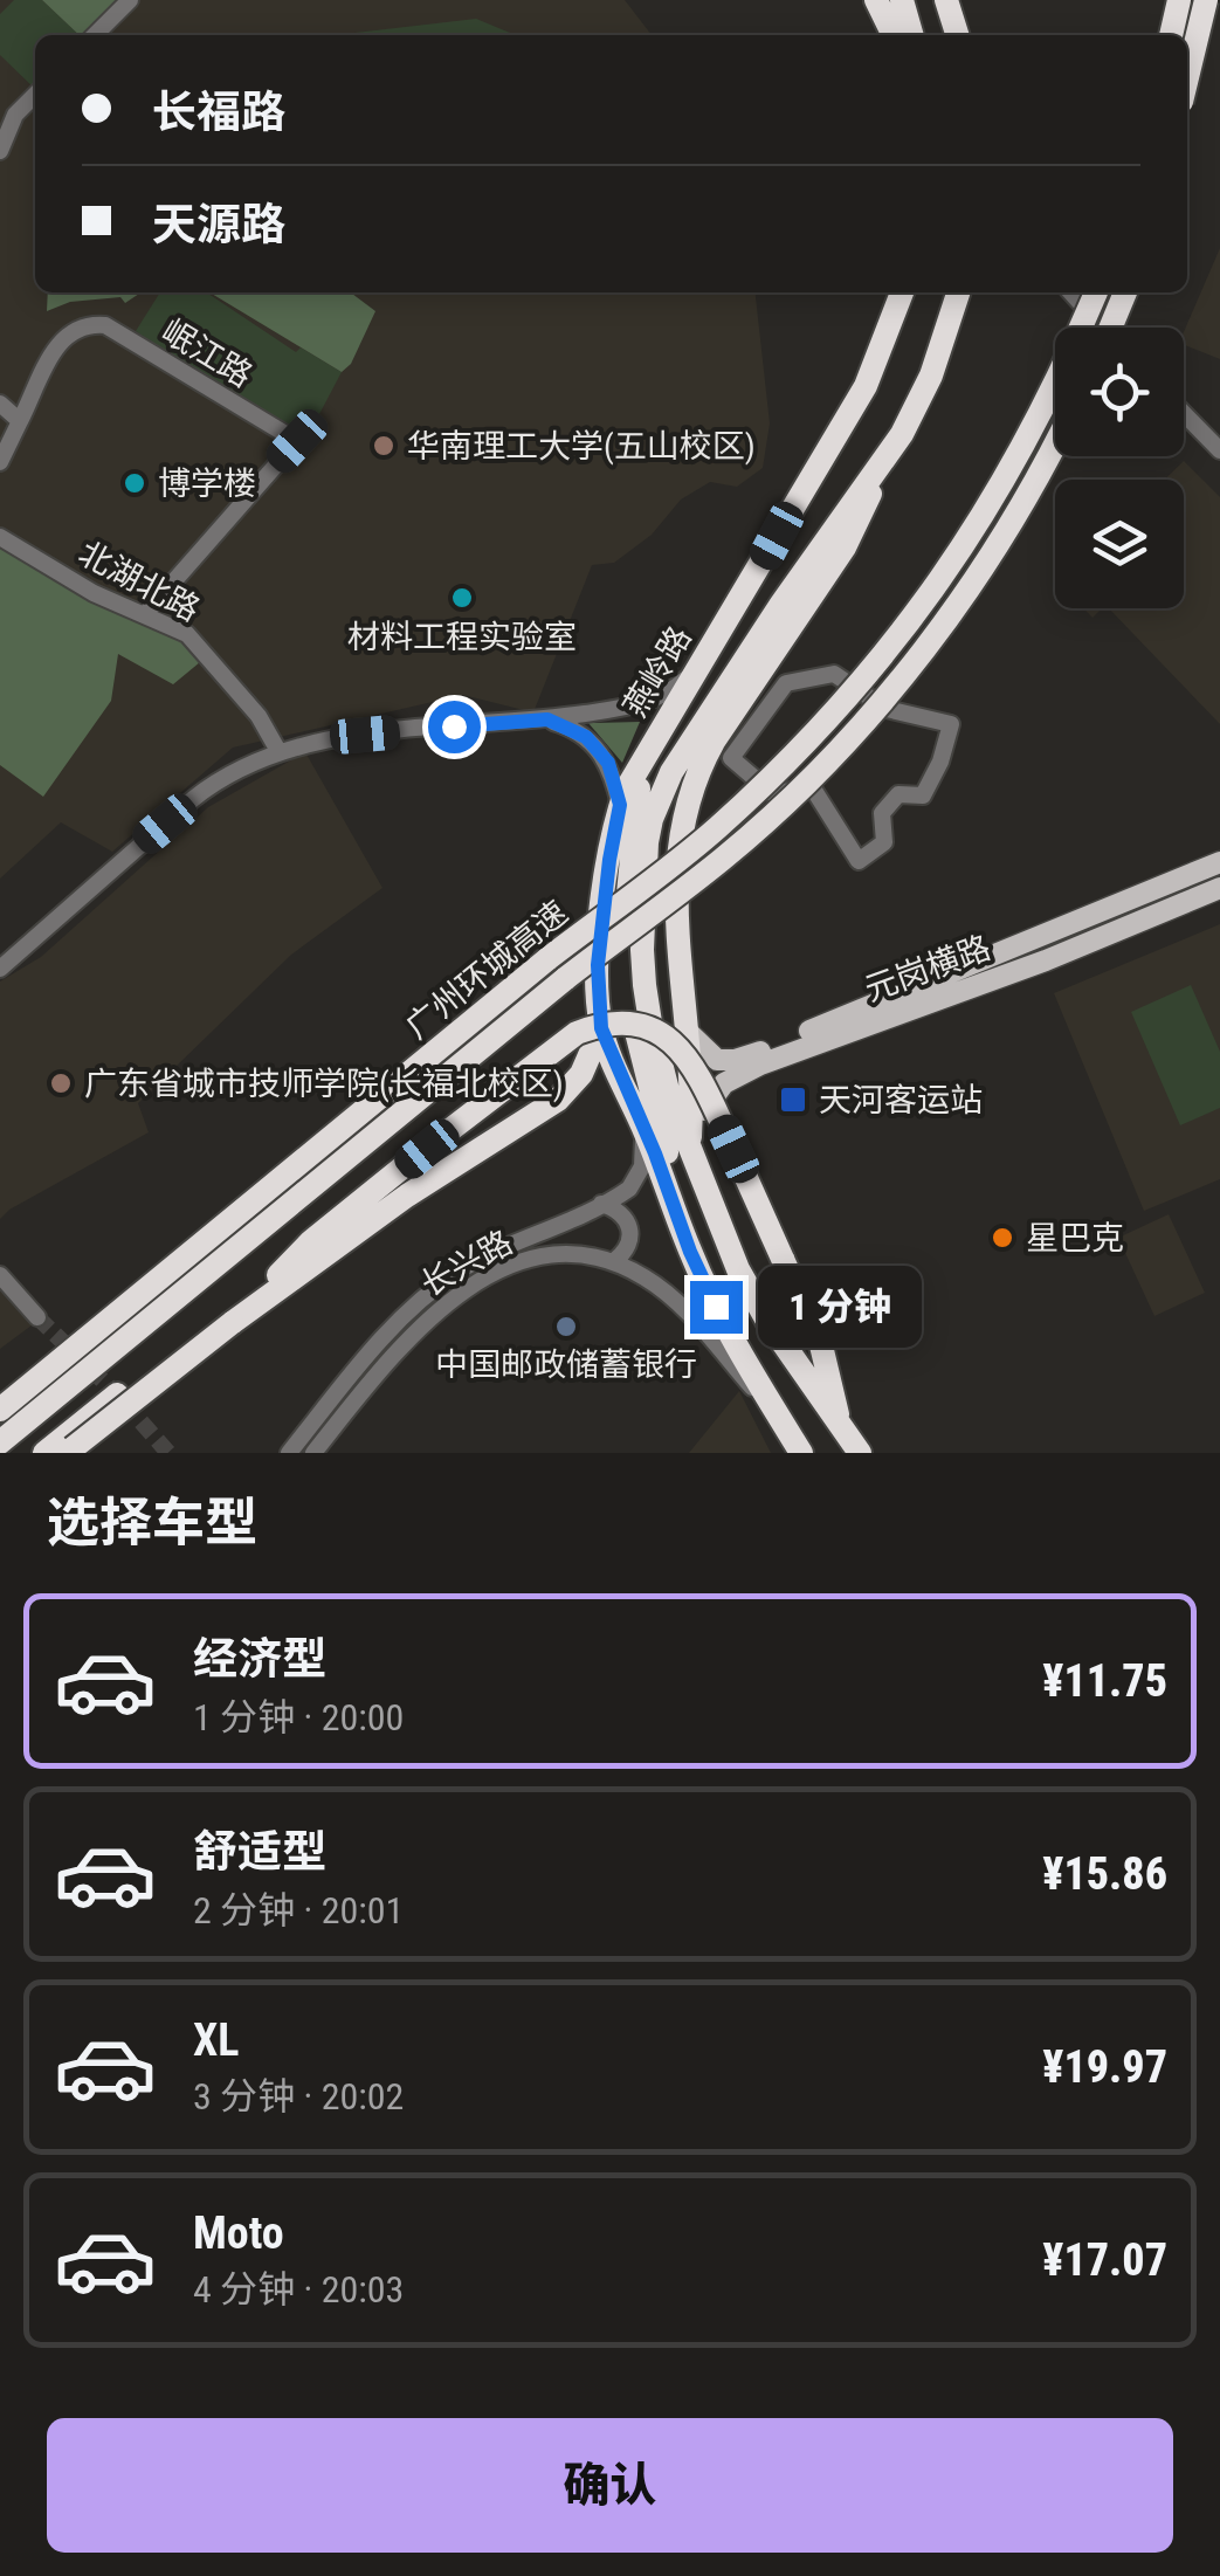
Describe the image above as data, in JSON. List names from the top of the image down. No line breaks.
{"streets":{"highway":["燕岭路","广州环城高速"],"main road":["元岗横路"],"street":["岷江路","北湖北路","长兴路"]},"crossings":[["岷江路","北湖北路"],["燕岭路","元岗横路"],["燕岭路","长兴路"]],"places":{"other":["华南理工大学(五山校区)","博学楼","材料工程实验室","广东省城市技师学院(长福北校区)","星巴克","中国邮政储蓄银行"],"transit":["天河客运站"]},"page":{"banner":["长福路","天源路"],"bubble":"1 分钟","heading":"选择车型","list":[{"name":"经济型","note":"1 分钟 · 20:00","value":"¥11.75"},{"name":"舒适型","note":"2 分钟 · 20:01","value":"¥15.86"},{"name":"XL","note":"3 分钟 · 20:02","value":"¥19.97"},{"name":"Moto","note":"4 分钟 · 20:03","value":"¥17.07"}],"buttons":"确认"}}
